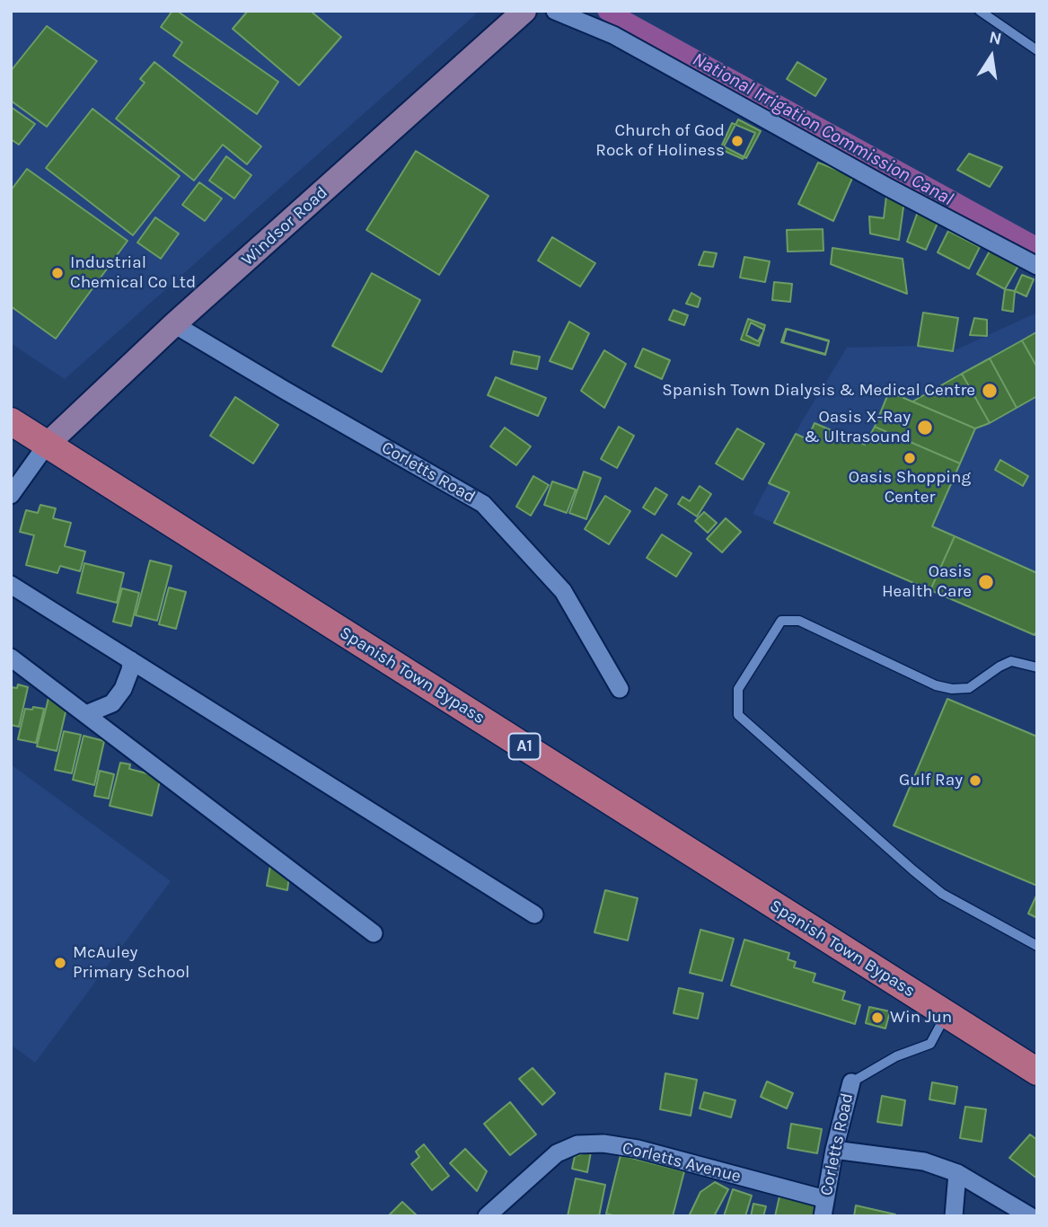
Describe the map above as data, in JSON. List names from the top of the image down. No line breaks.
{"streets":{"main road":["Windsor Road","Spanish Town Bypass","A1"],"street":["Corletts Road","Corletts Avenue"]},"crossings":[["Windsor Road","Corletts Road"],["Windsor Road","Spanish Town Bypass"],["Corletts Road","Spanish Town Bypass"],["Corletts Road","Corletts Avenue"]],"water":["National Irrigation Commission Canal"],"places":["Church of God Rock of Holiness","Industrial Chemical Co Ltd","Spanish Town Dialysis & Medical Centre","Oasis X-Ray & Ultrasound","Oasis Shopping Center","Oasis Health Care","Gulf Ray","McAuley Primary School","Win Jun"],"north":"top"}
